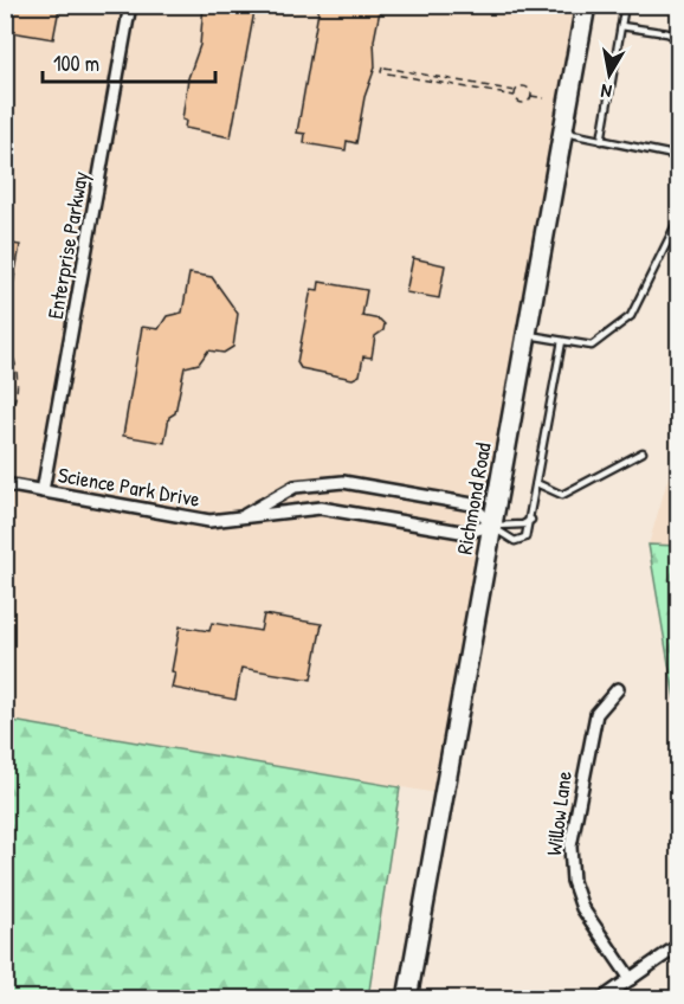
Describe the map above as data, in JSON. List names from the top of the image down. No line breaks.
{"streets":{"main road":["Richmond Road"],"street":["Enterprise Parkway","Science Park Drive","Willow Lane"]},"crossings":[["Enterprise Parkway","Science Park Drive"],["Science Park Drive","Richmond Road"]],"scale_bar":"100 m","north":"bottom"}
